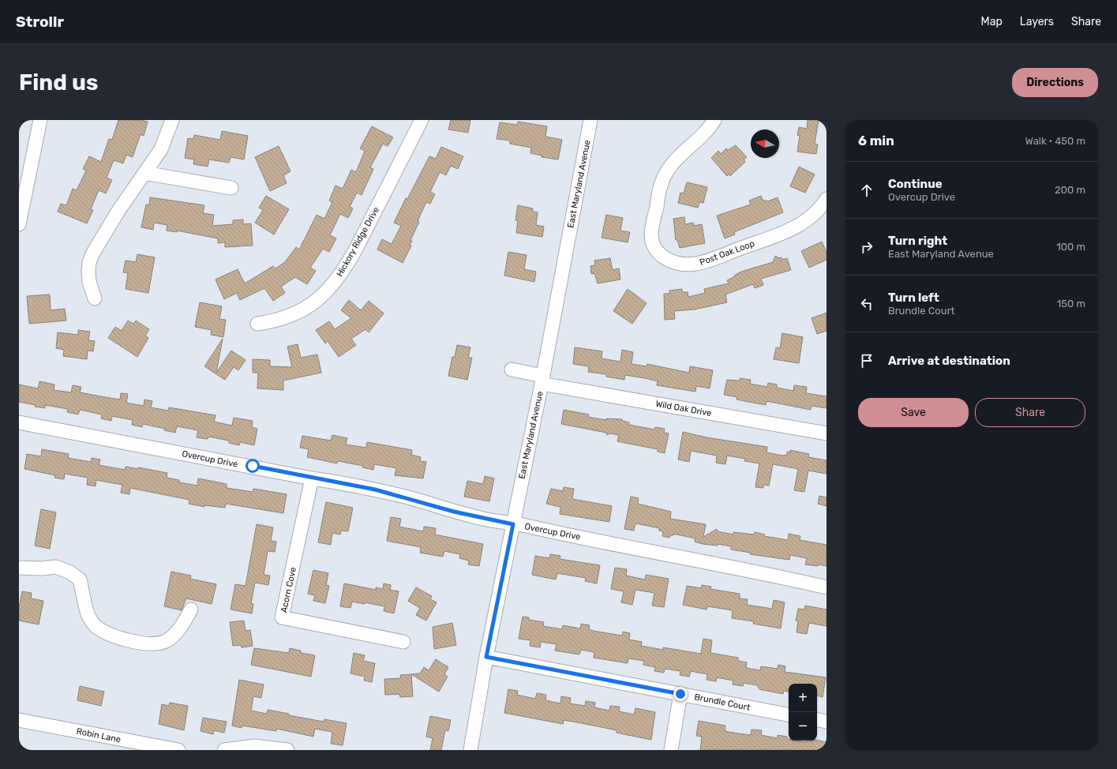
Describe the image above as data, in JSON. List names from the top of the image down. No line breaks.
{"streets":{"street":["East Maryland Avenue","Hickory Ridge Drive","Post Oak Loop","Wild Oak Drive","Overcup Drive","Acorn Cove","Brundle Court","Robin Lane"]},"crossings":[["East Maryland Avenue","Wild Oak Drive"],["East Maryland Avenue","Overcup Drive"],["East Maryland Avenue","Brundle Court"],["Overcup Drive","Acorn Cove"]],"north":"left","page":{"header":"Strollr","nav":["Map","Layers","Share"],"buttons":["Directions",["Save","Share"]],"title":"Find us","heading":["6 min","Walk · 450 m"],"list":[["Continue","Overcup Drive","200 m"],["Turn right","East Maryland Avenue","100 m"],["Turn left","Brundle Court","150 m"],"Arrive at destination"],"map_buttons":["+","−"]}}
